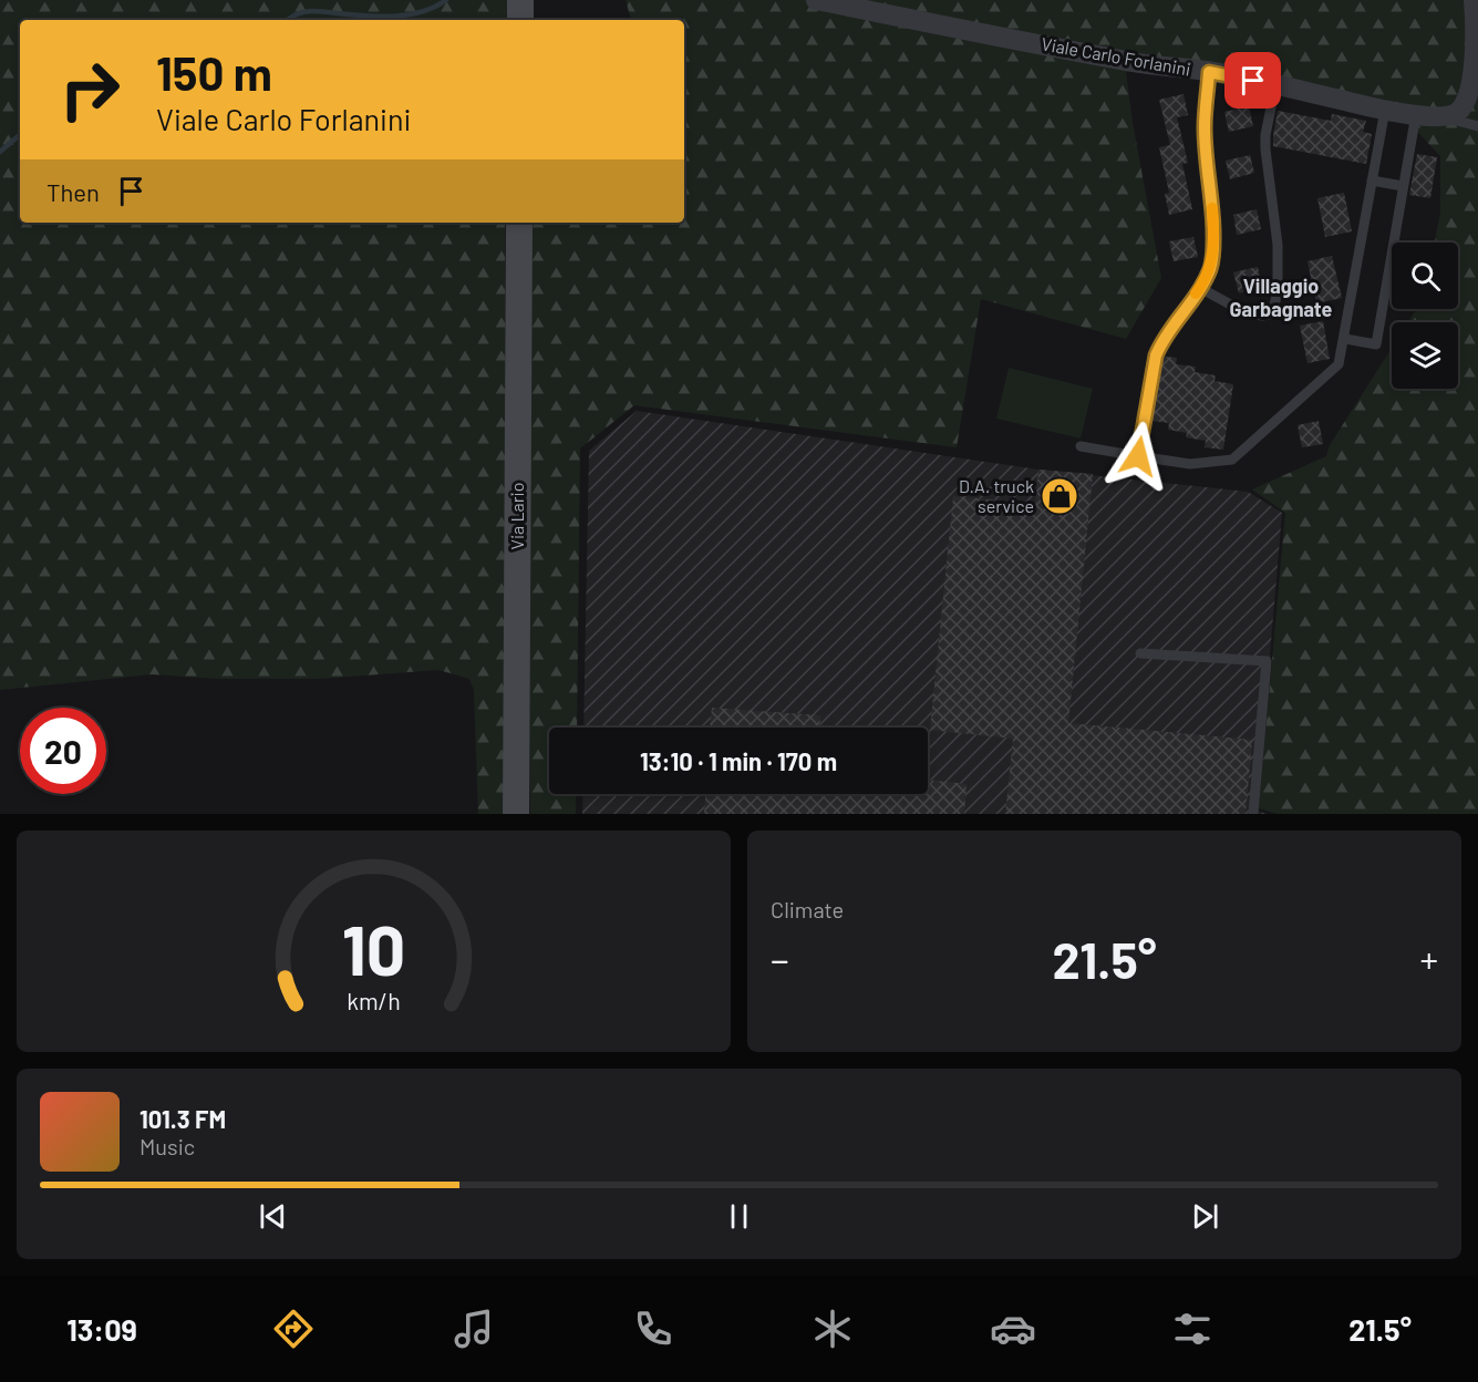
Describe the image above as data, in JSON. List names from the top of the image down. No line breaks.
{"streets":{"street":["Viale Carlo Forlanini","Via Lario"]},"districts":["Villaggio Garbagnate"],"places":{"shop":["D.A. truck service"]},"page":{"turn":["150 m","Viale Carlo Forlanini"],"then":"Then","limit":"20","trip":"13:10 · 1 min · 170 m","tile":"Climate","heat":["−","21.5°","+"],"song":["101.3 FM","Music"],"tabs":["13:09","21.5°"],"gauge":["10","km/h"]}}
